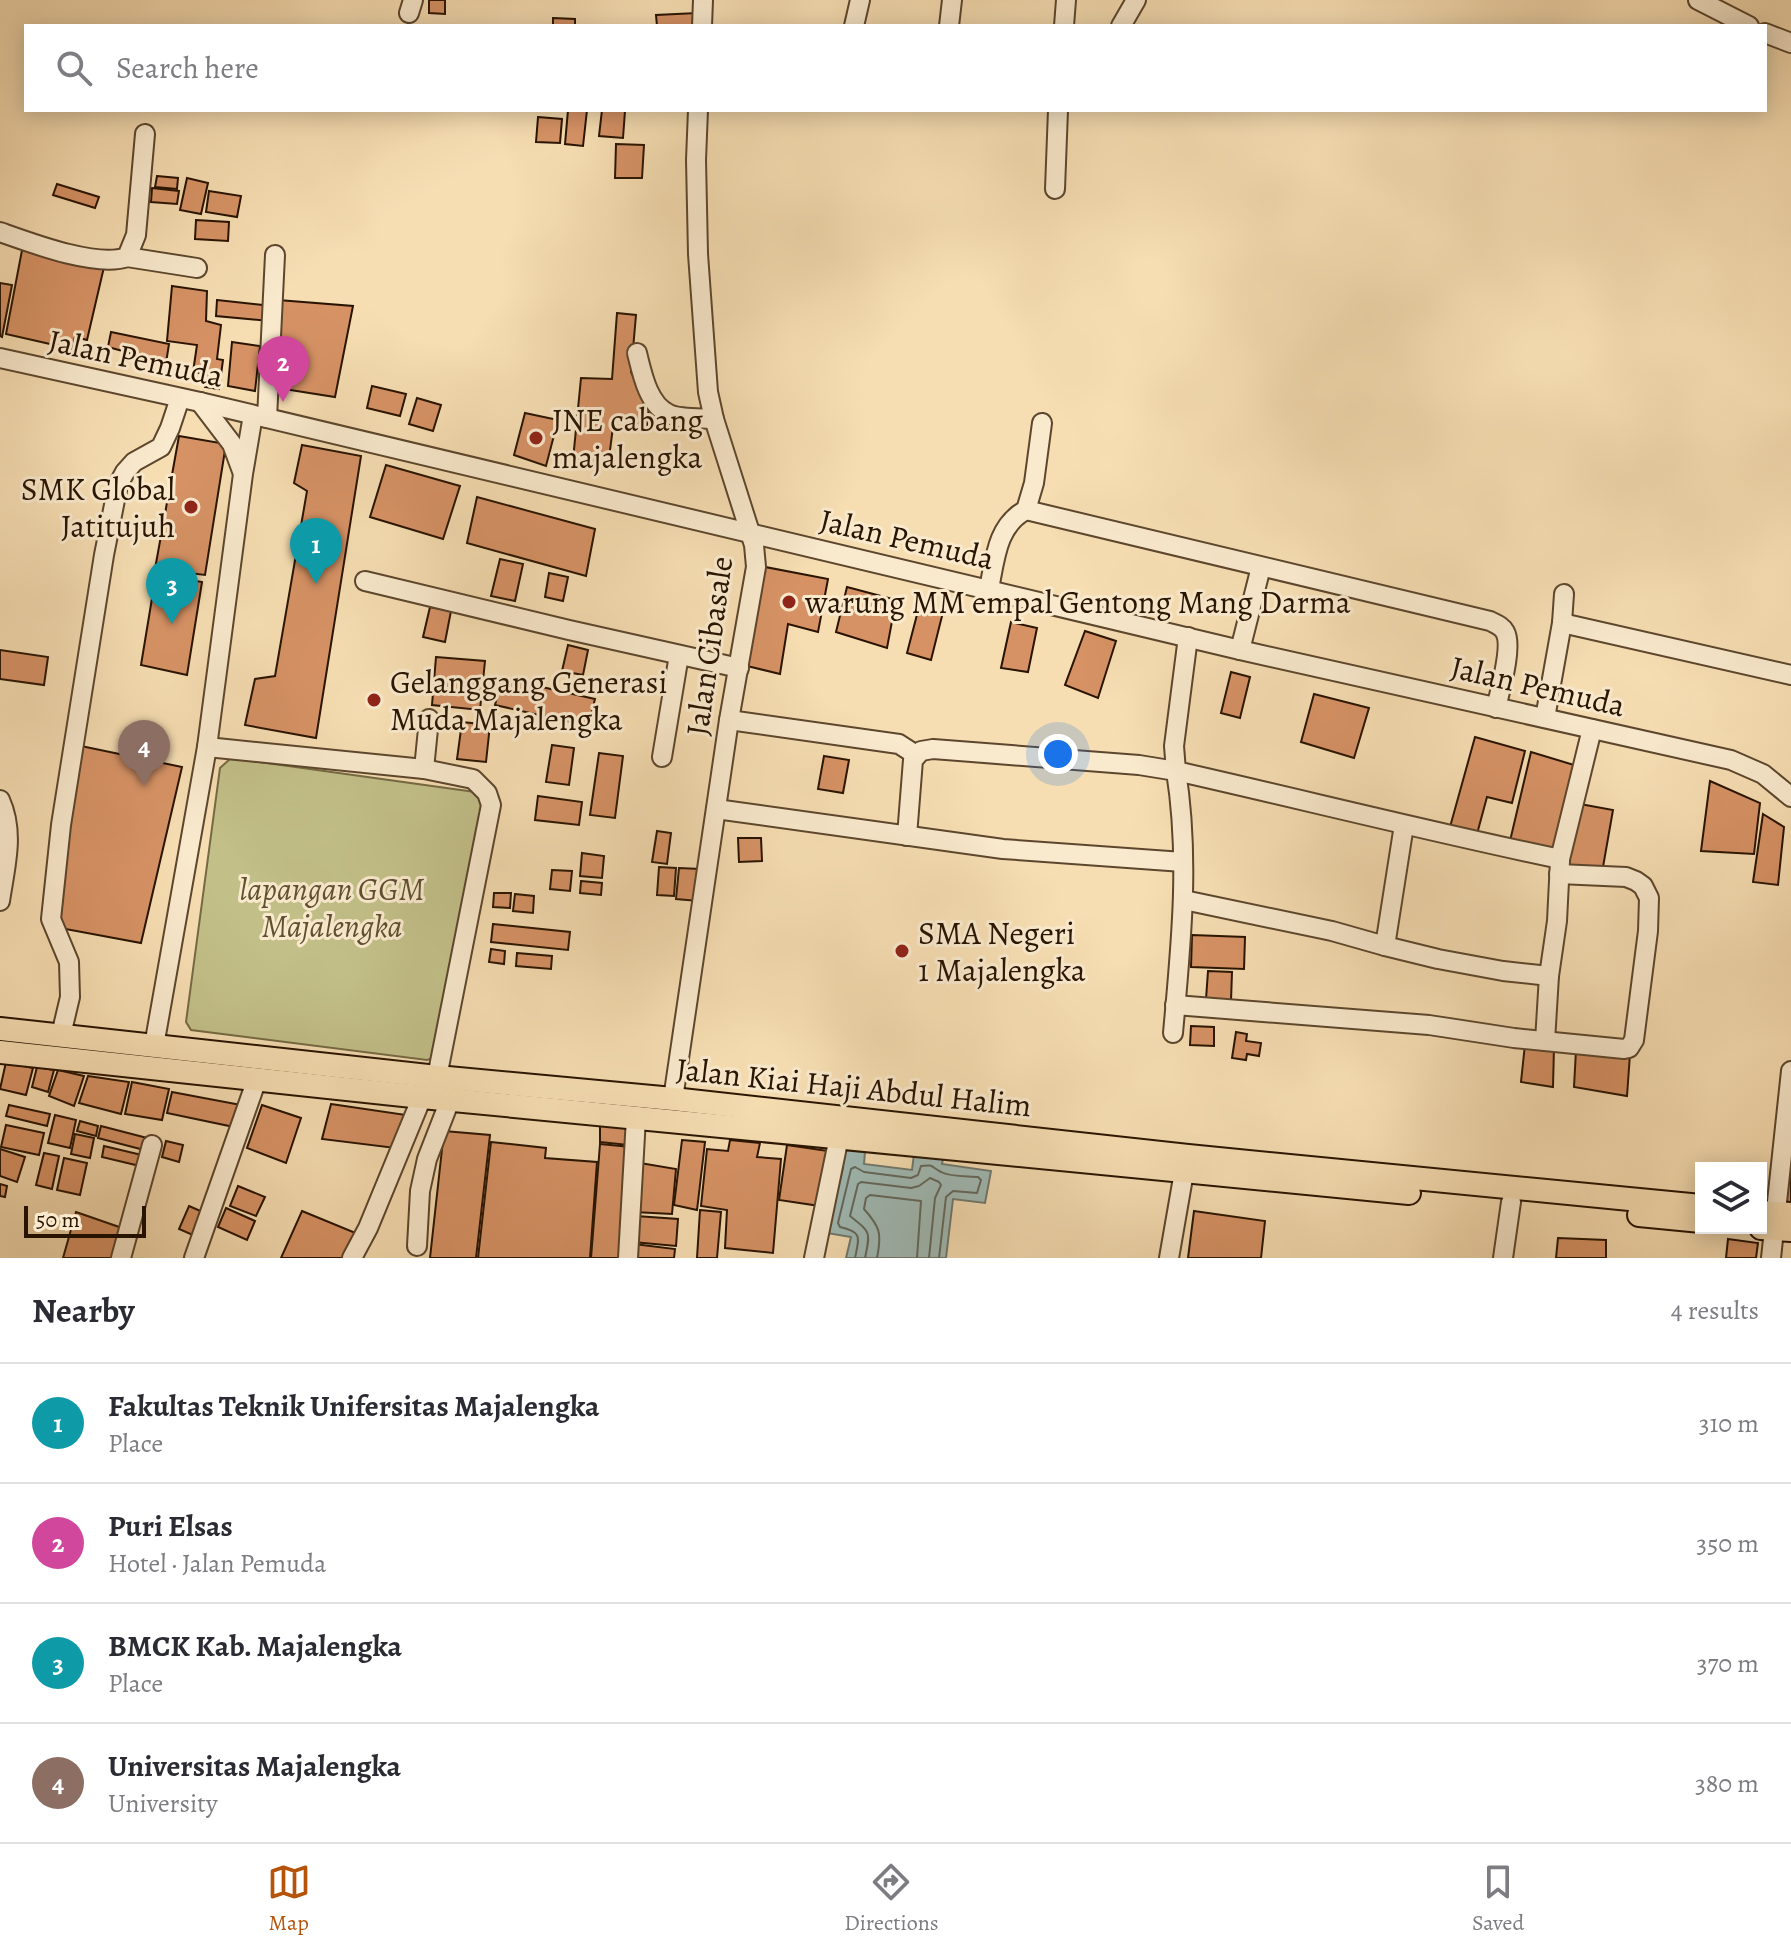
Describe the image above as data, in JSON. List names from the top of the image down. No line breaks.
{"streets":{"main road":["Jalan Kiai Haji Abdul Halim"],"street":["Jalan Pemuda","Jalan Cibasale"]},"crossings":[["Jalan Pemuda","Jalan Cibasale"],["Jalan Cibasale","Jalan Kiai Haji Abdul Halim"]],"parks":["lapangan GGM Majalengka"],"places":["JNE cabang majalengka","SMK Global Jatitujuh","warung MM empal Gentong Mang Darma","Gelanggang Generasi Muda Majalengka","SMA Negeri 1 Majalengka"],"scale_bar":"50 m","page":{"search":"Search here","pins":["2","1","3","4"],"scale":"50 m","heading":["Nearby","4 results"],"list":[{"mark":"1","name":"Fakultas Teknik Unifersitas Majalengka","note":"Place","value":"310 m"},{"mark":"2","name":"Puri Elsas","note":"Hotel · Jalan Pemuda","value":"350 m"},{"mark":"3","name":"BMCK Kab. Majalengka","note":"Place","value":"370 m"},{"mark":"4","name":"Universitas Majalengka","note":"University","value":"380 m"}],"nav":["Map","Directions","Saved"]}}
